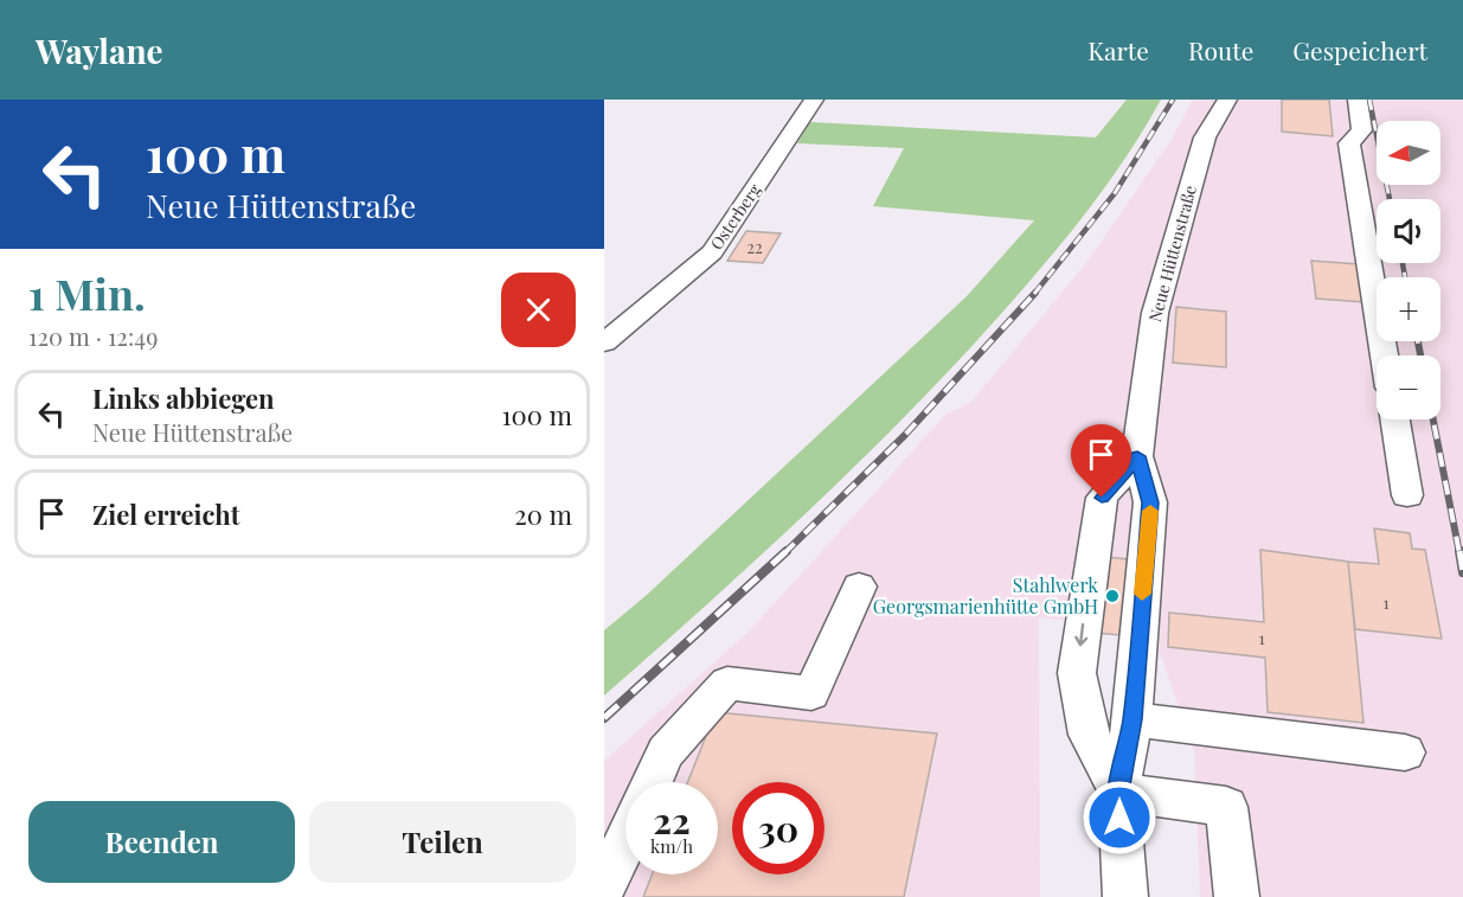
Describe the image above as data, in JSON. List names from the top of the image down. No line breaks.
{"streets":{"street":["Osterberg","Neue Hüttenstraße"]},"places":["Stahlwerk Georgsmarienhütte GmbH"],"house_numbers":["22","1","1"],"north":"left","page":{"header":"Waylane","nav":["Karte","Route","Gespeichert"],"turn":["100 m","Neue Hüttenstraße"],"map_buttons":["+","−"],"heading":["1 Min.","120 m · 12:49"],"list":[{"name":"Links abbiegen","note":"Neue Hüttenstraße","value":"100 m"},{"name":"Ziel erreicht","value":"20 m"}],"speed":"22 km/h","limit":"30","buttons":["Beenden","Teilen"]}}
